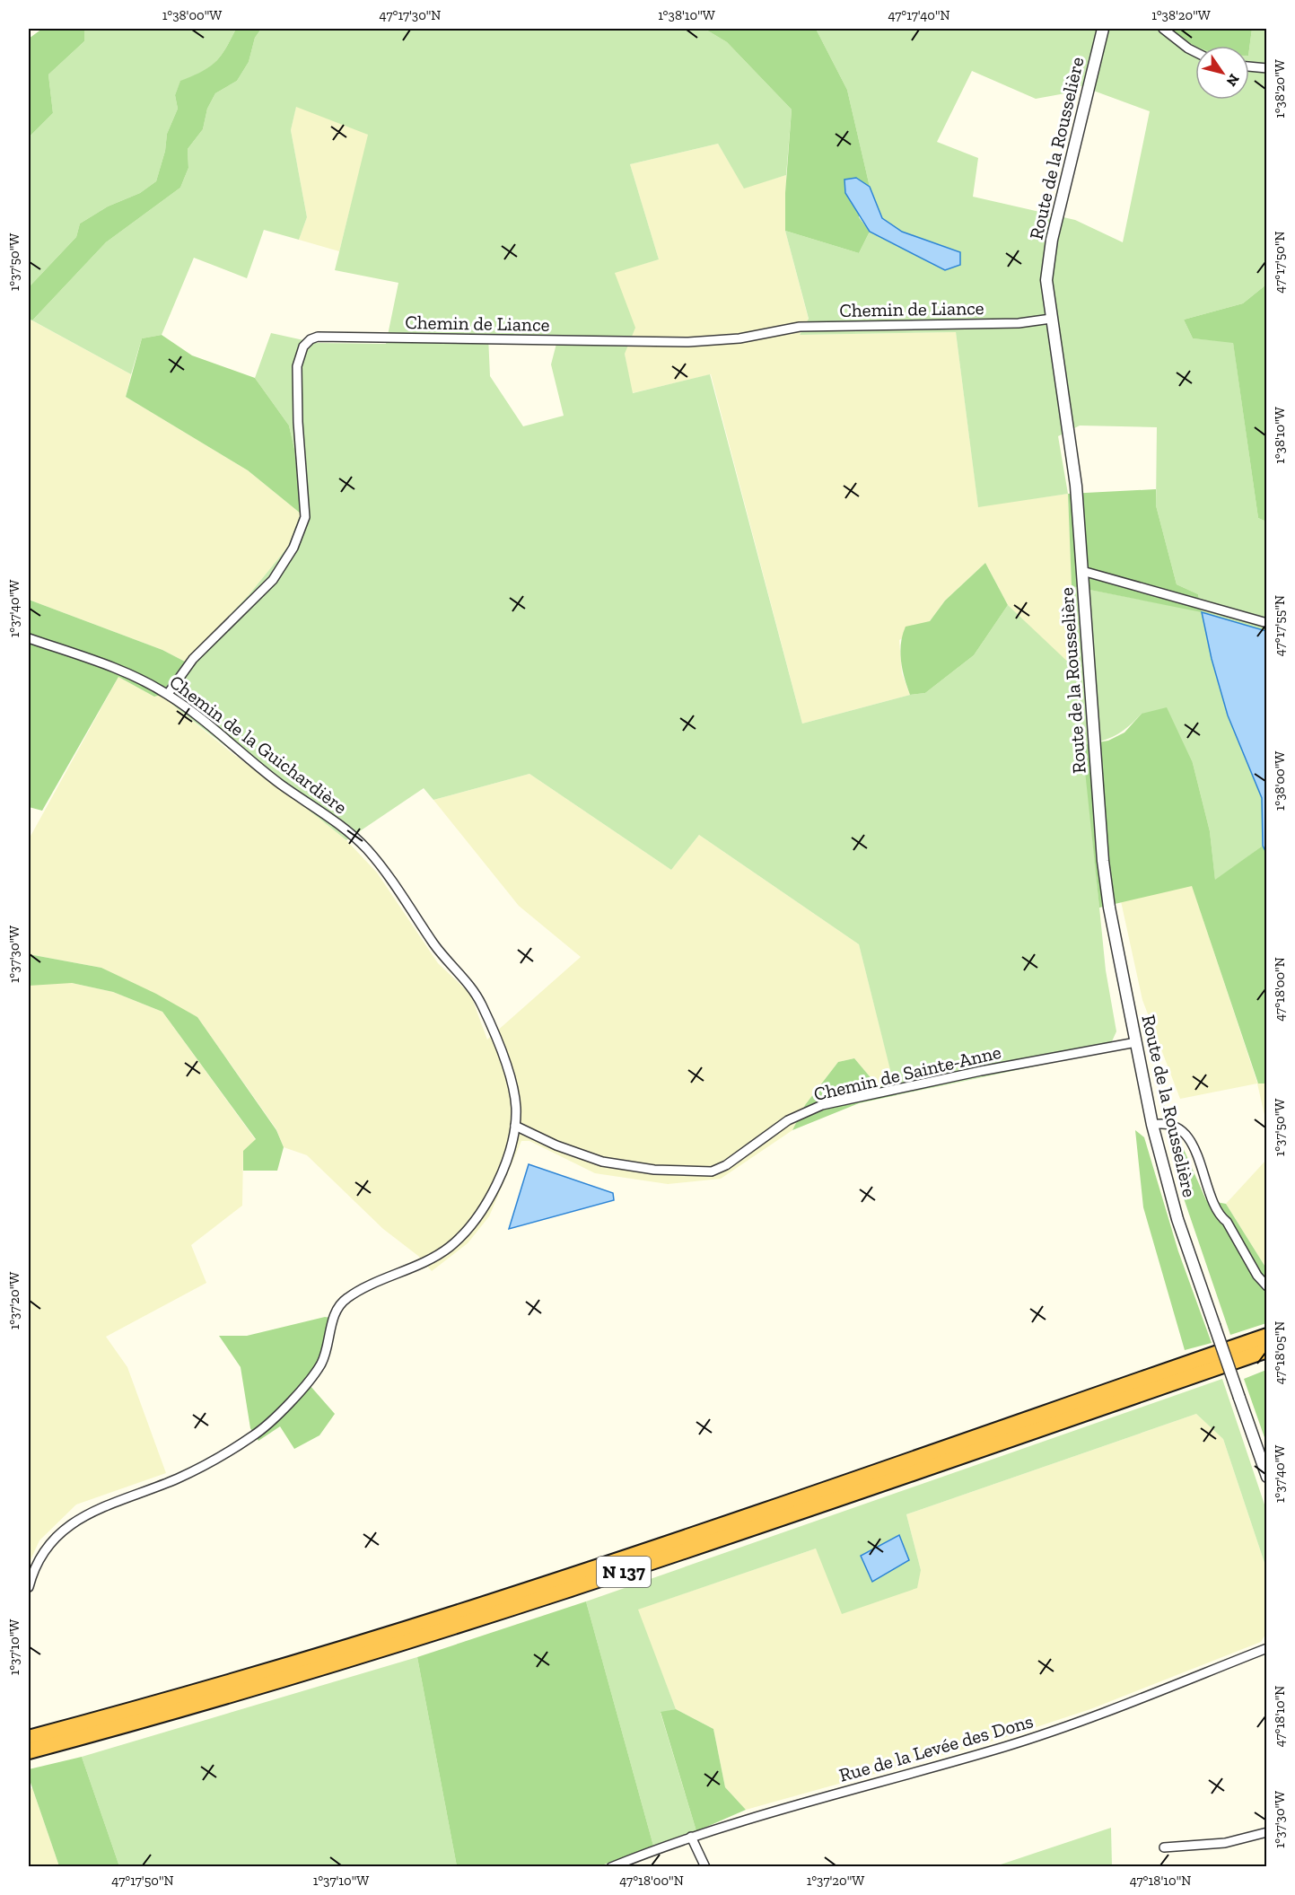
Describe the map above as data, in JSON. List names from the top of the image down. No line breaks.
{"streets":{"highway":["N 137"],"street":["Route de la Rousselière","Chemin de Liance","Chemin de la Guichardière","Chemin de Sainte-Anne","Rue de la Levée des Dons"]},"crossings":[["Route de la Rousselière","Chemin de Liance"],["Route de la Rousselière","Chemin de Sainte-Anne"],["Chemin de Liance","Chemin de la Guichardière"],["Chemin de la Guichardière","Chemin de Sainte-Anne"]],"north":"bottom right","coordinates":["1°38'00\"W","47°17'30\"N","1°38'10\"W","47°17'40\"N","1°38'20\"W","1°37'50\"W","47°17'50\"N","1°37'40\"W","47°17'55\"N","1°37'30\"W","47°18'00\"N","1°37'20\"W","47°18'05\"N","1°37'10\"W","47°18'10\"N"]}
